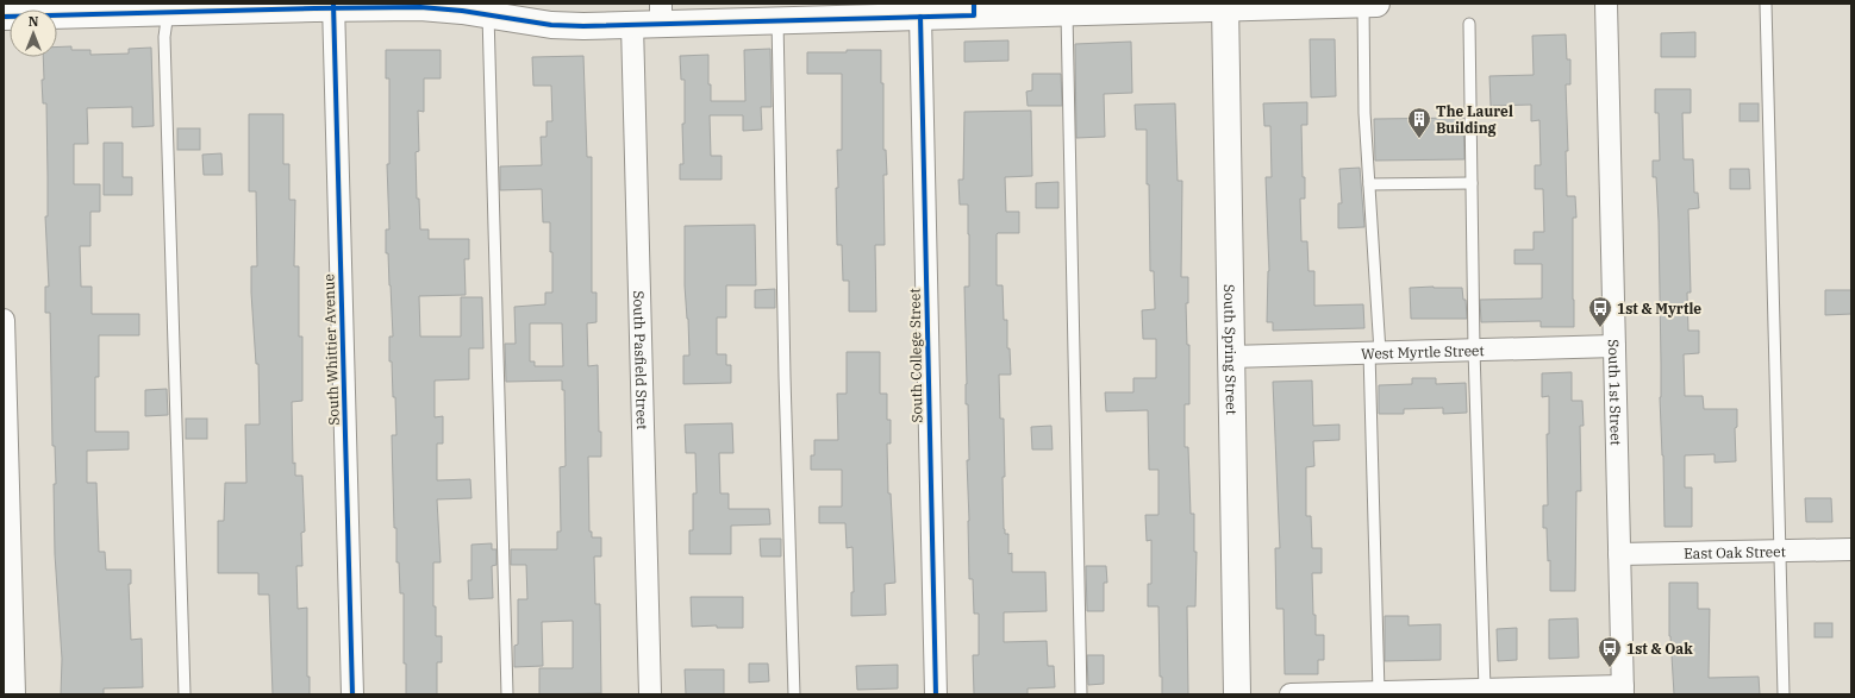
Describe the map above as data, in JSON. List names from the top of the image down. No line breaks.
{"streets":{"street":["South Whittier Avenue","South Spring Street","West Myrtle Street","South College Street","South Pasfield Street","South 1st Street","East Oak Street"]},"crossings":[["South Spring Street","West Myrtle Street"],["West Myrtle Street","South 1st Street"],["South 1st Street","East Oak Street"]],"places":{"building":["The Laurel Building"],"bus stop":["1st & Myrtle","1st & Oak"]},"north":"top"}
